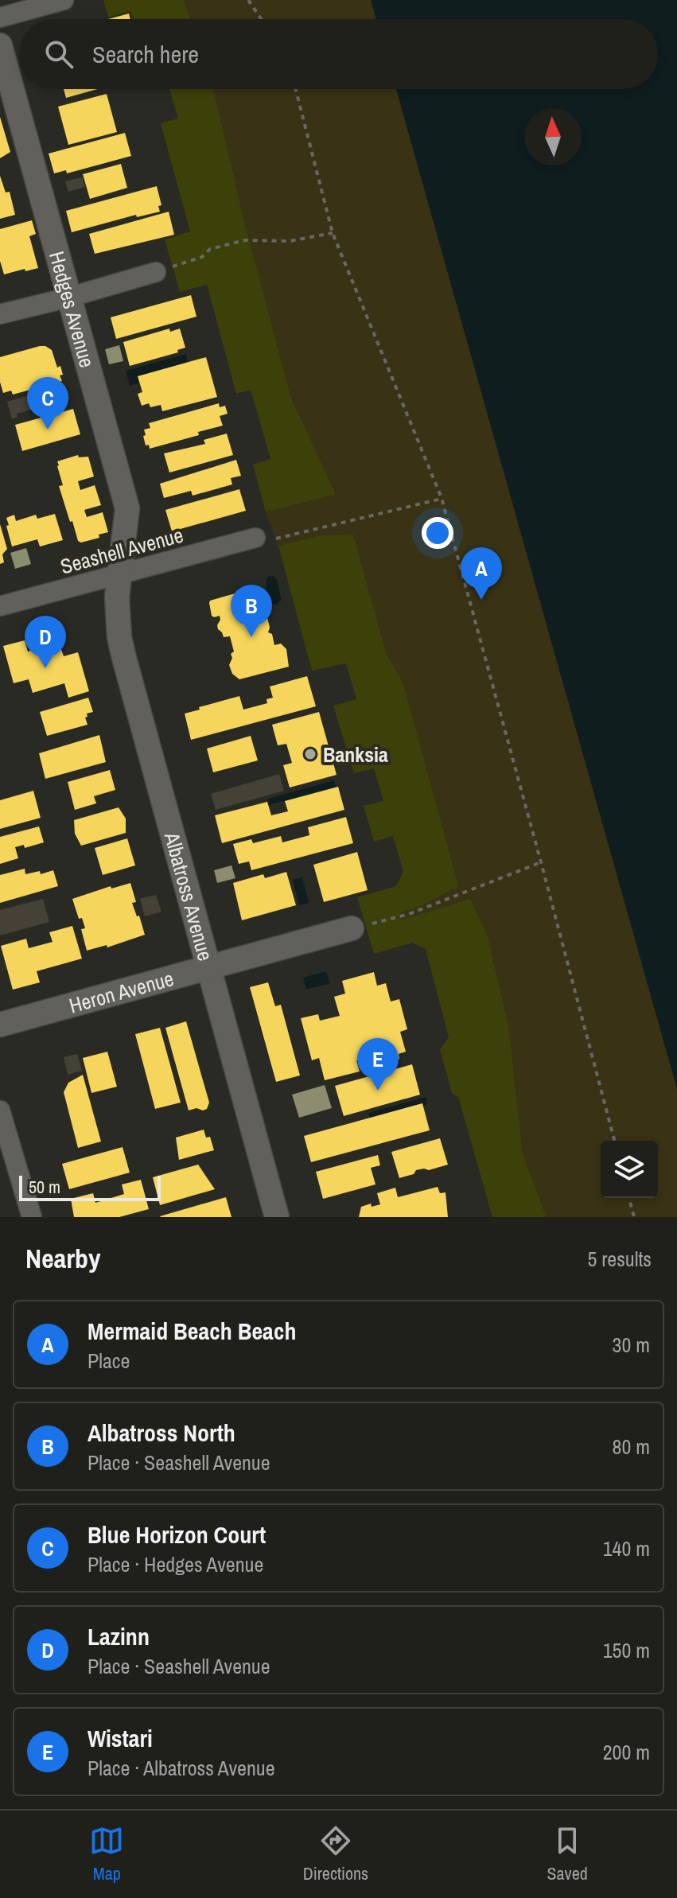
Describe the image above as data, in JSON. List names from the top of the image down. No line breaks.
{"streets":{"street":["Hedges Avenue","Seashell Avenue","Albatross Avenue","Heron Avenue"]},"crossings":[["Hedges Avenue","Seashell Avenue"],["Hedges Avenue","Albatross Avenue"],["Seashell Avenue","Albatross Avenue"],["Albatross Avenue","Heron Avenue"]],"places":["Banksia"],"scale_bar":"50 m","north":"top","page":{"search":"Search here","pins":["C","A","B","D","E"],"scale":"50 m","heading":["Nearby","5 results"],"list":[{"mark":"A","name":"Mermaid Beach Beach","note":"Place","value":"30 m"},{"mark":"B","name":"Albatross North","note":"Place · Seashell Avenue","value":"80 m"},{"mark":"C","name":"Blue Horizon Court","note":"Place · Hedges Avenue","value":"140 m"},{"mark":"D","name":"Lazinn","note":"Place · Seashell Avenue","value":"150 m"},{"mark":"E","name":"Wistari","note":"Place · Albatross Avenue","value":"200 m"}],"nav":["Map","Directions","Saved"]}}
